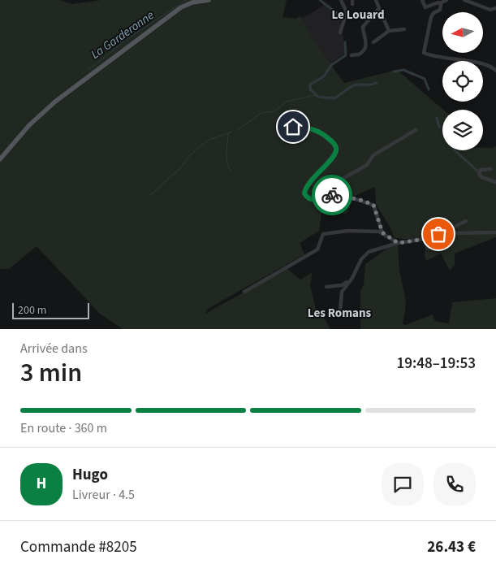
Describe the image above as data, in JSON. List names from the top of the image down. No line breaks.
{"districts":["Le Louard","Les Romans"],"water":["La Garderonne"],"scale_bar":"200 m","north":"left","page":{"scale":"200 m","heading":["3 min","Arrivée dans","19:48–19:53"],"panel":["Hugo","Livreur · 4.5","Commande #8205","26.43 €"],"bar":"En route · 360 m","round":"H"}}
